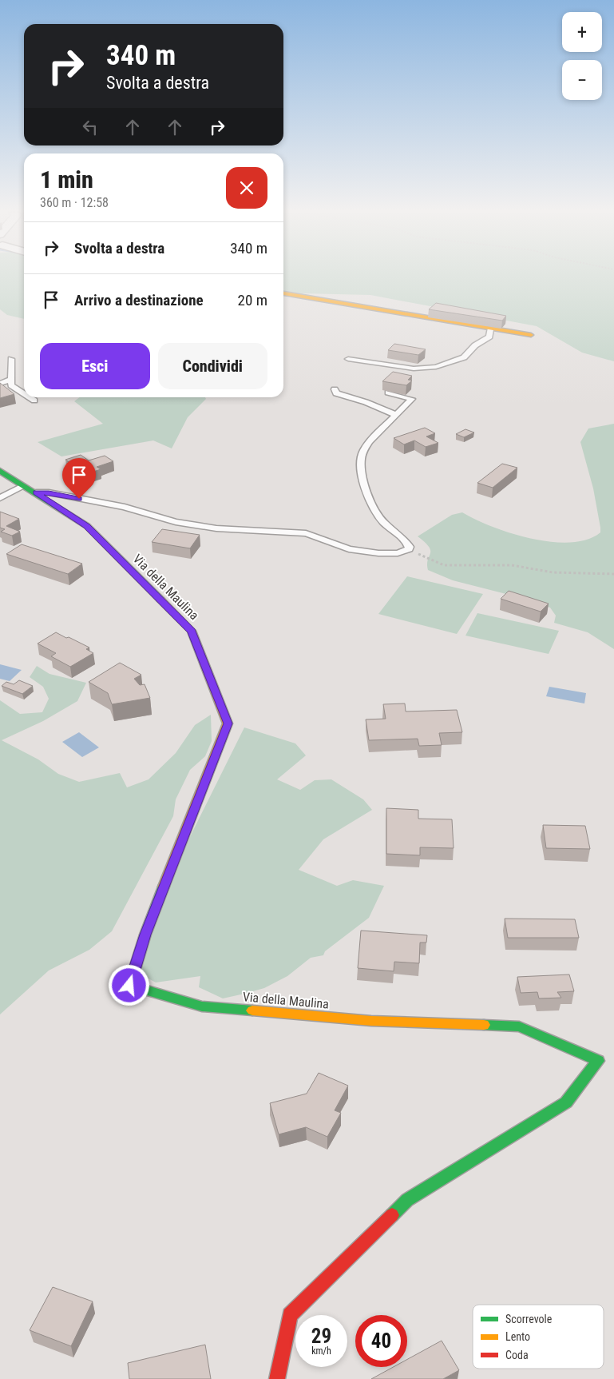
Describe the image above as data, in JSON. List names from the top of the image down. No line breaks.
{"streets":{"street":["Via della Maulina"]},"legend":["Scorrevole","Lento","Coda"],"page":{"map_buttons":["+","−"],"turn":["340 m","Svolta a destra"],"heading":["1 min","360 m · 12:58"],"list":[{"name":"Svolta a destra","value":"340 m"},{"name":"Arrivo a destinazione","value":"20 m"}],"buttons":["Esci","Condividi"],"speed":"29 km/h","limit":"40"}}
